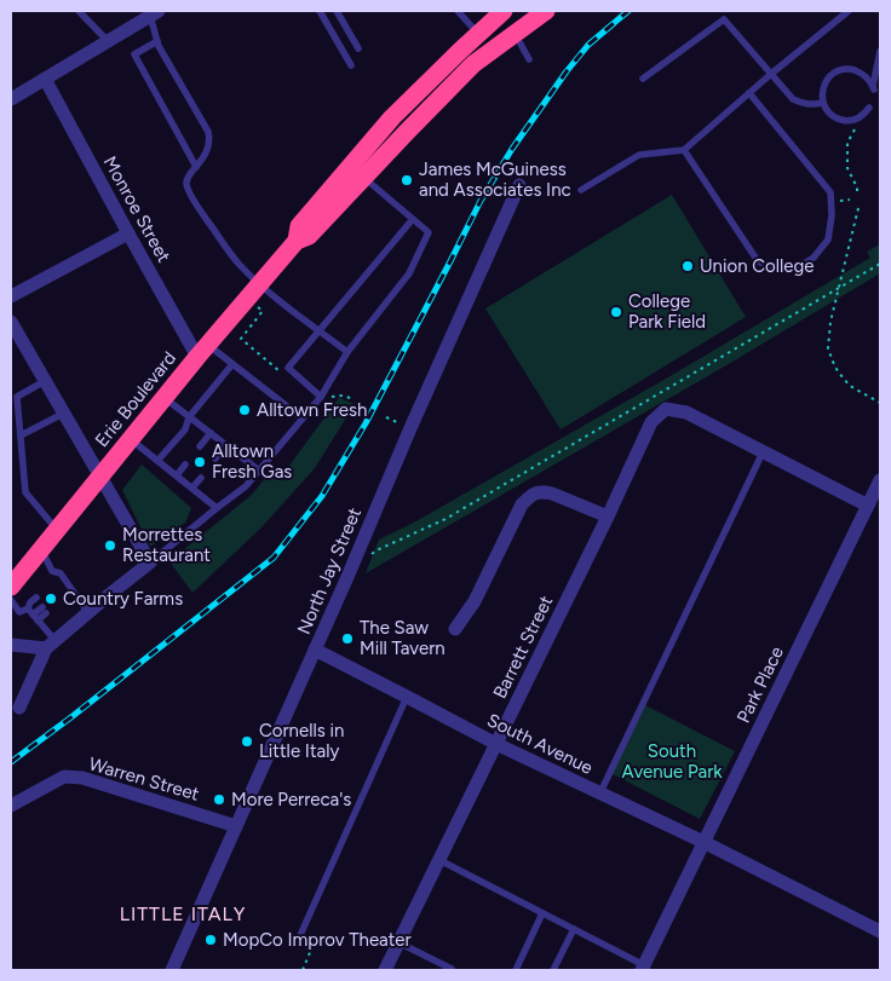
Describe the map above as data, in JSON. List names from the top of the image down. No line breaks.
{"streets":{"highway":["Erie Boulevard"],"street":["Monroe Street","North Jay Street","Barrett Street","Park Place","South Avenue","Warren Street"]},"crossings":[["Monroe Street","Erie Boulevard"],["North Jay Street","South Avenue"],["North Jay Street","Warren Street"],["Barrett Street","South Avenue"],["Park Place","South Avenue"]],"districts":["LITTLE ITALY"],"parks":["South Avenue Park"],"places":["James McGuiness and Associates Inc","Union College","College Park Field","Alltown Fresh","Alltown Fresh Gas","Morrettes Restaurant","Country Farms","The Saw Mill Tavern","Cornells in Little Italy","More Perreca's","MopCo Improv Theater"]}
